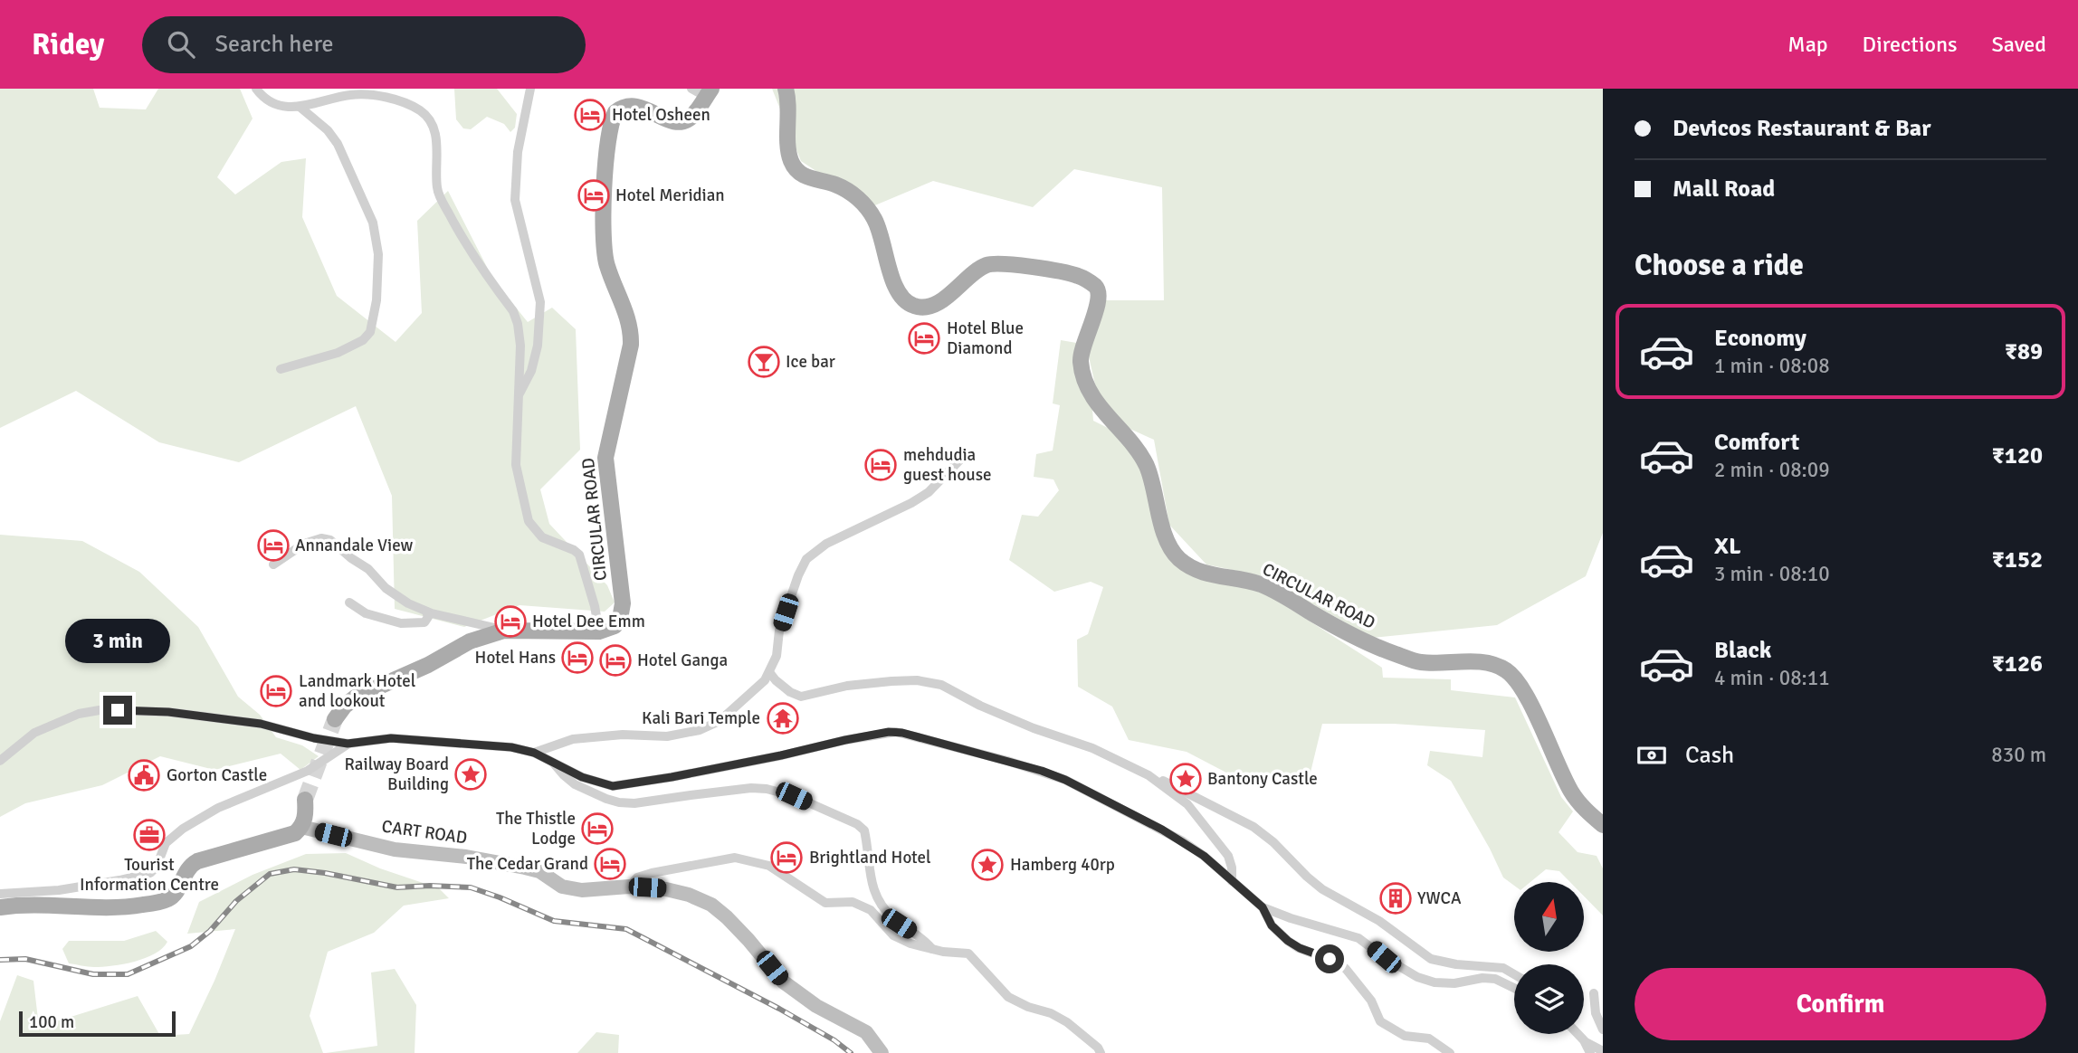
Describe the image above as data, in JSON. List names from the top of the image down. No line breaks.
{"streets":{"main road":["CIRCULAR ROAD","CART ROAD"]},"places":{"hotel":["Hotel Osheen","Hotel Meridian","Hotel Blue Diamond","mehdudia guest house","Annandale View","Hotel Dee Emm","Hotel Hans","Hotel Ganga","Landmark Hotel and lookout","The Thistle Lodge","Brightland Hotel","The Cedar Grand"],"bar":["Ice bar"],"temple":["Kali Bari Temple"],"place":["Railway Board Building","Bantony Castle","Hamberg 40rp"],"public building":["Gorton Castle"],"office":["Tourist Information Centre"],"building":["YWCA"]},"scale_bar":"100 m","north":"top","page":{"header":"Ridey","search":"Search here","nav":["Map","Directions","Saved"],"banner":["Devicos Restaurant & Bar","Mall Road"],"heading":"Choose a ride","list":[{"name":"Economy","note":"1 min · 08:08","value":"₹89"},{"name":"Comfort","note":"2 min · 08:09","value":"₹120"},{"name":"XL","note":"3 min · 08:10","value":"₹152"},{"name":"Black","note":"4 min · 08:11","value":"₹126"}],"bubble":"3 min","pay":["Cash","830 m"],"buttons":"Confirm","scale":"100 m"}}
